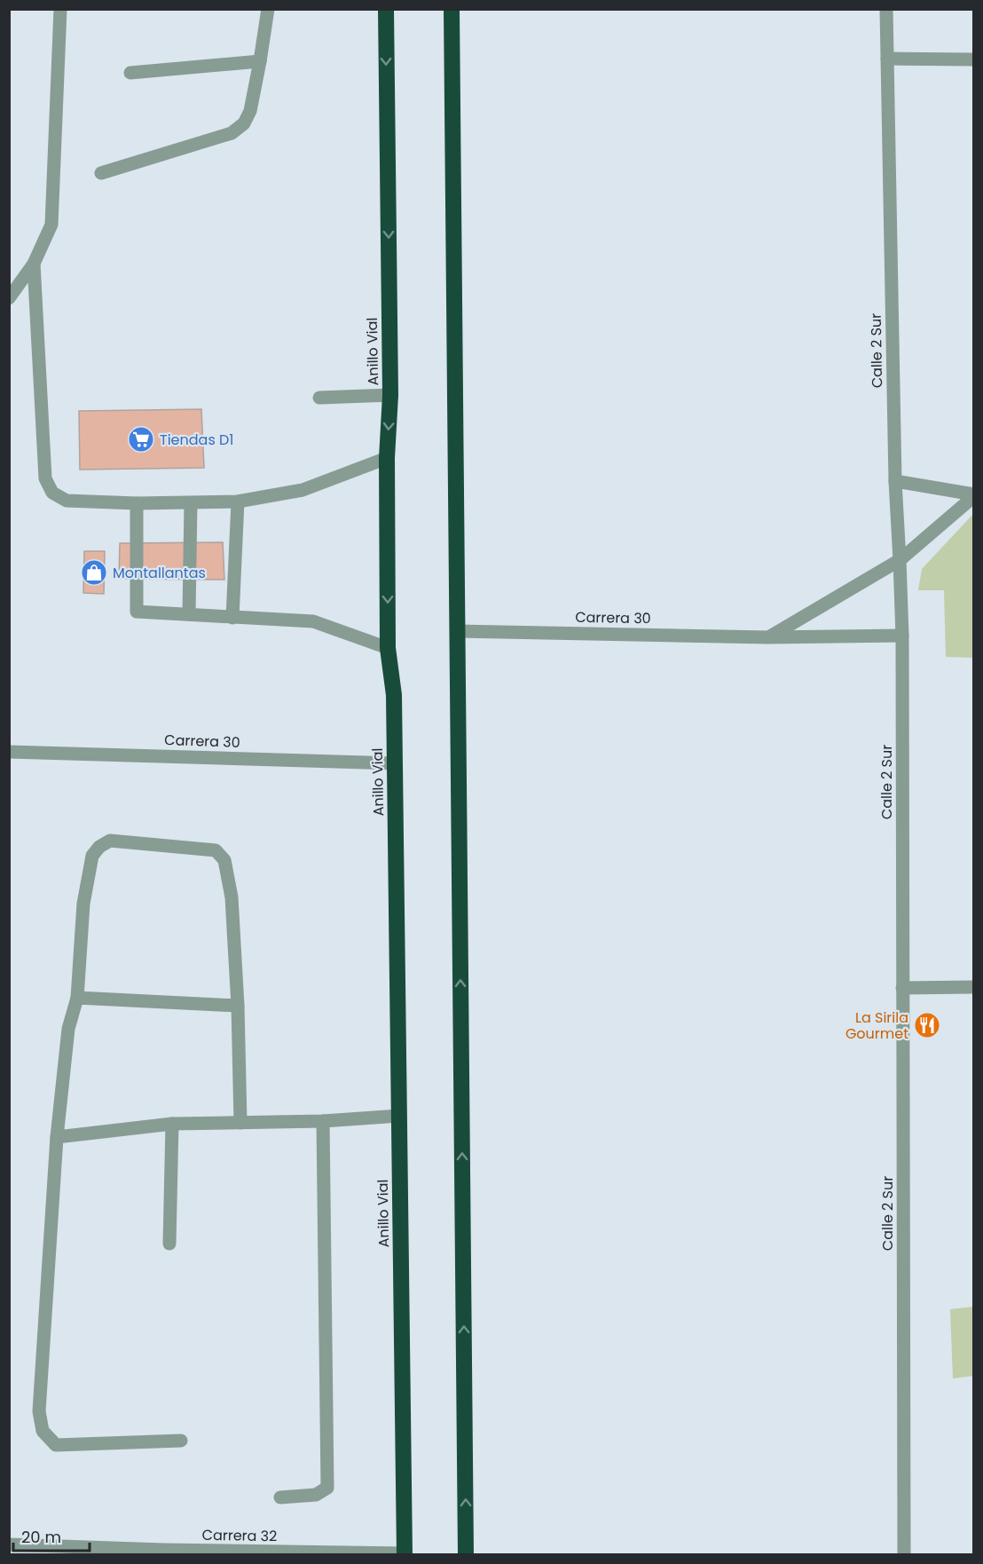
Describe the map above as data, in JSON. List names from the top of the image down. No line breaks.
{"streets":{"highway":["Anillo Vial"],"street":["Calle 2 Sur","Carrera 30","Carrera 32"]},"crossings":[["Calle 2 Sur","Carrera 30"],["Anillo Vial","Carrera 30"],["Anillo Vial","Carrera 32"]],"places":{"supermarket":["Tiendas D1"],"shop":["Montallantas"],"restaurant":["La Sirila Gourmet"]},"scale_bar":"20 m"}
